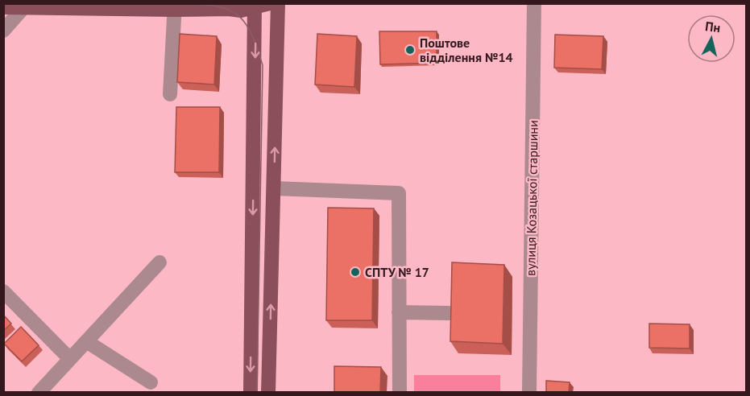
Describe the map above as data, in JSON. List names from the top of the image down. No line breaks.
{"streets":{"street":["вулиця Козацької старшини"]},"places":["Поштове відділення №14","СПТУ № 17"],"north":"top"}
